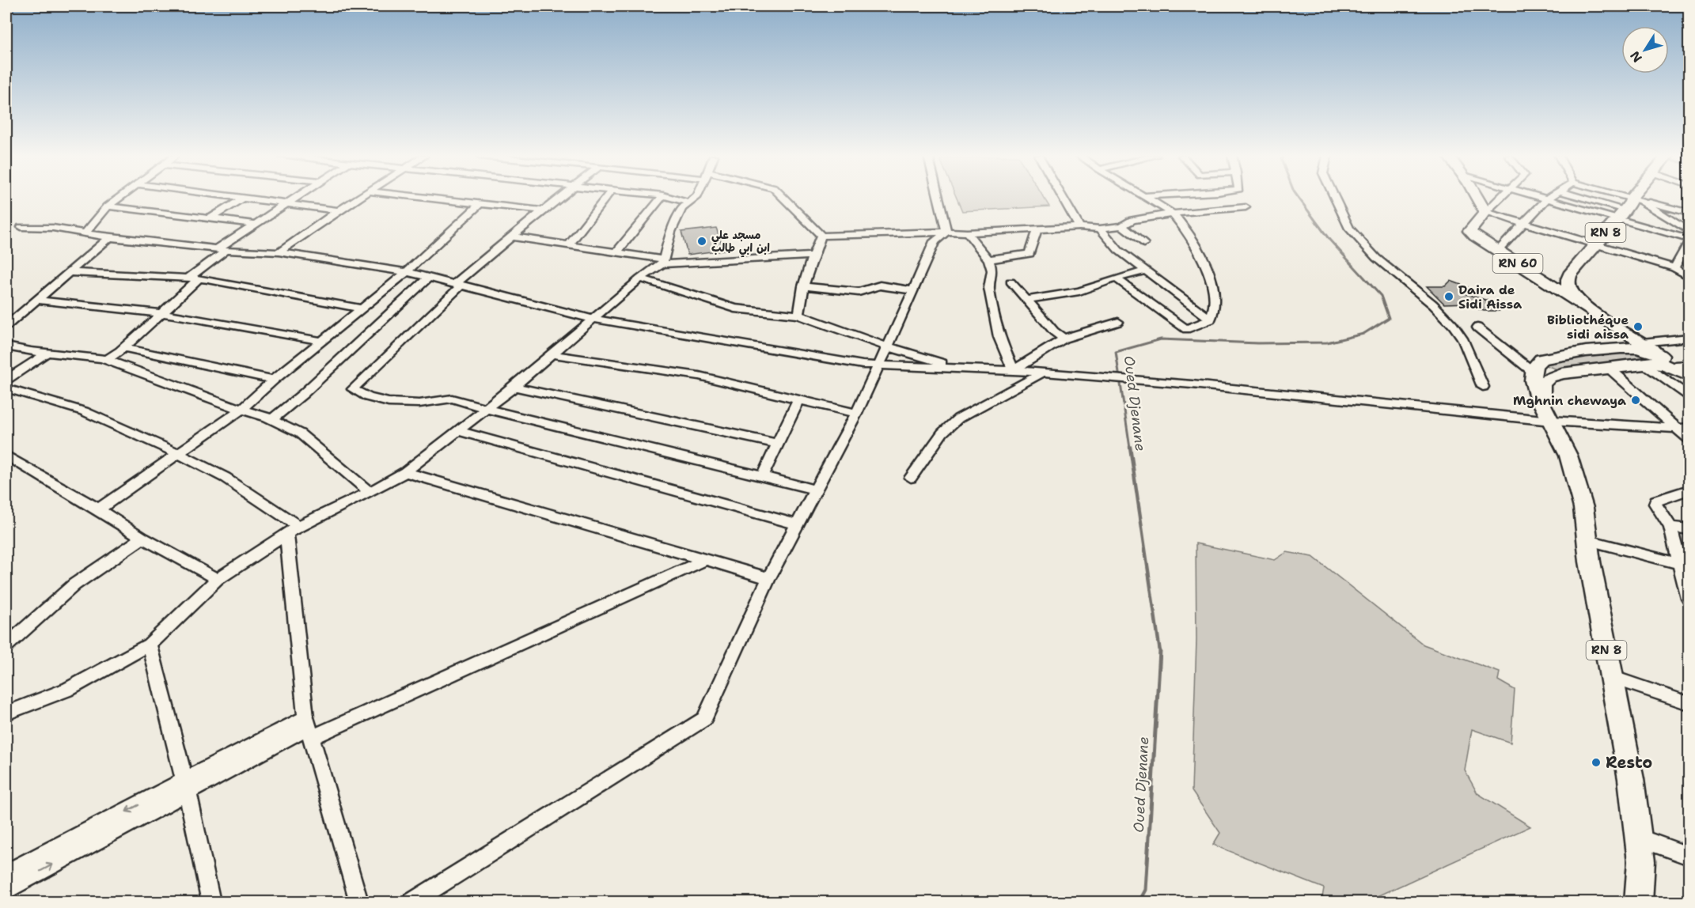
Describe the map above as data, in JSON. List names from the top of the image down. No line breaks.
{"streets":{"main road":["RN 8","RN 60"]},"crossings":[["RN 8","RN 60"]],"water":["Oued Djenane"],"places":["مسجد علي ابن ابي طالب","Daira de Sidi Aissa","Bibliothéque sidi aissa","Mghnin chewaya","Resto"],"north":"bottom left"}
